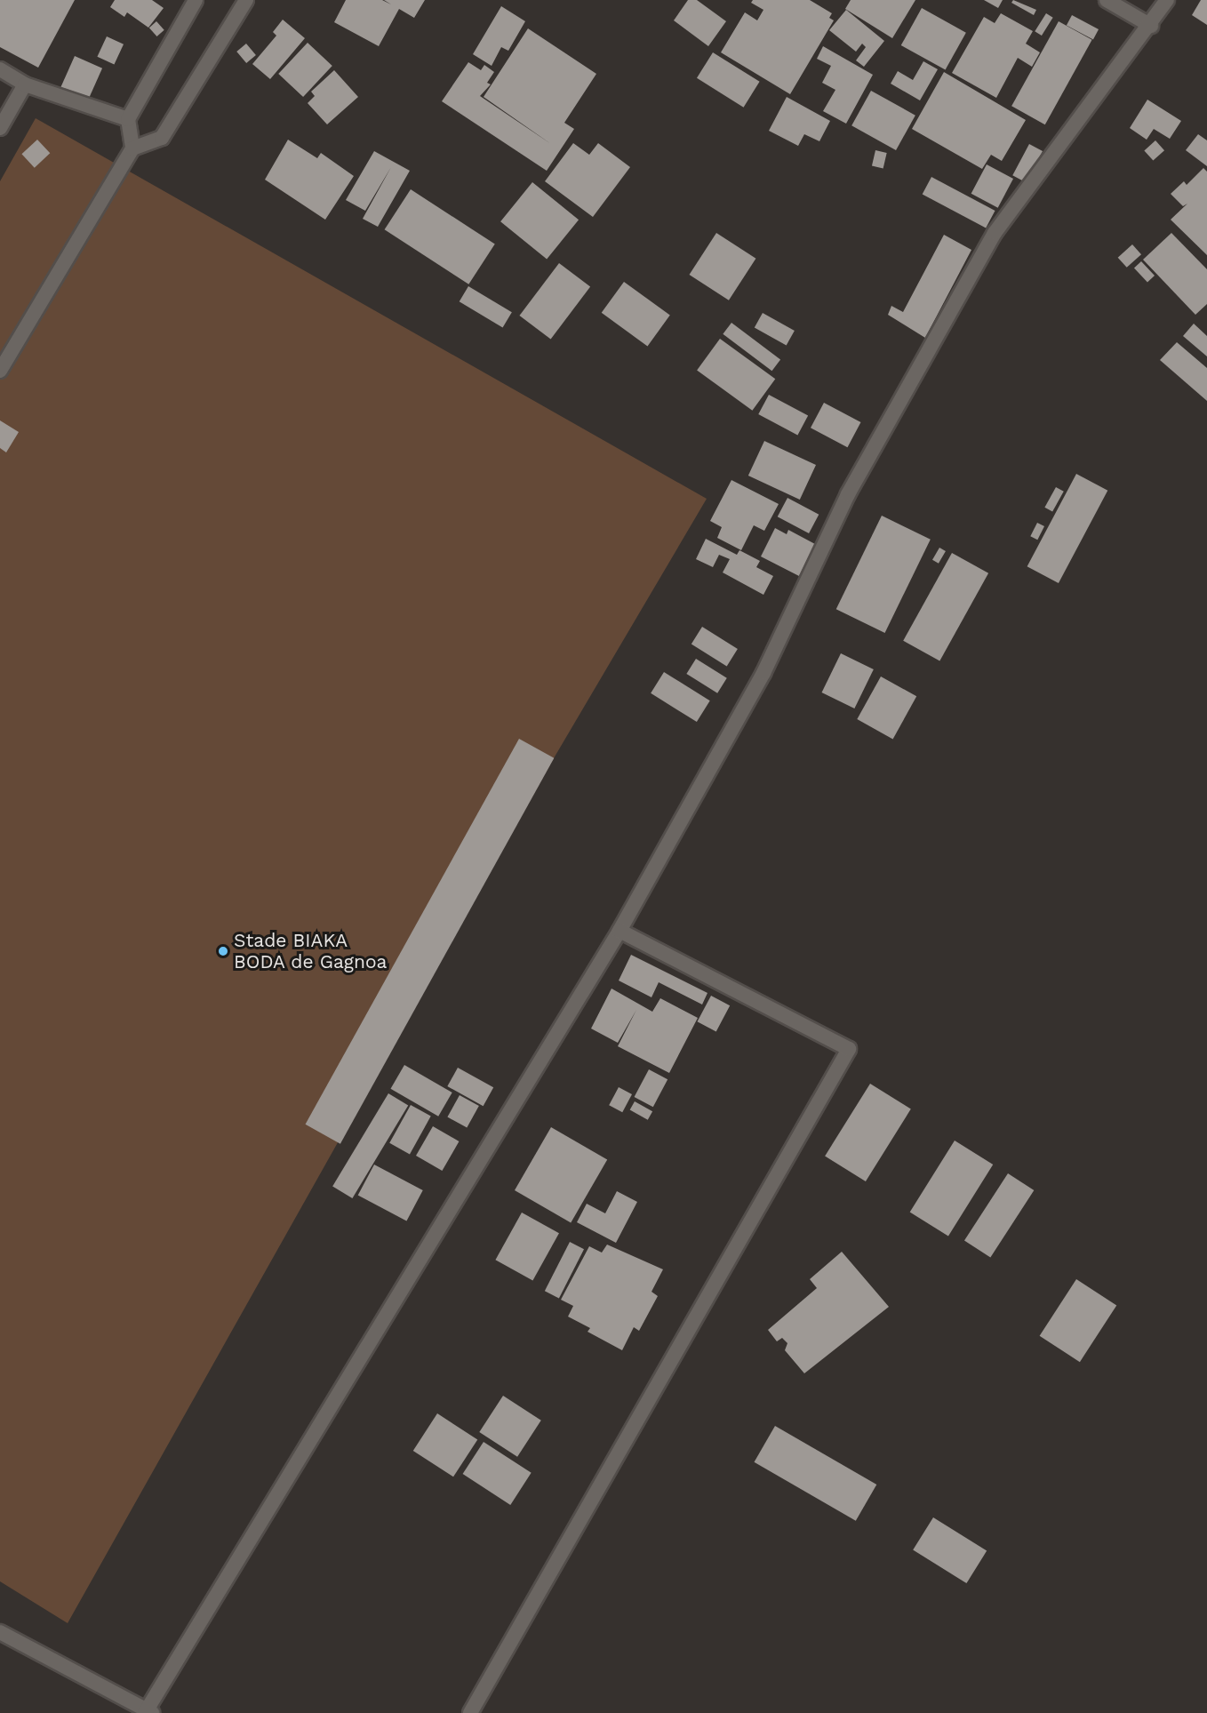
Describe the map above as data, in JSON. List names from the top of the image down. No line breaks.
{"places":["Stade BIAKA BODA de Gagnoa"]}
